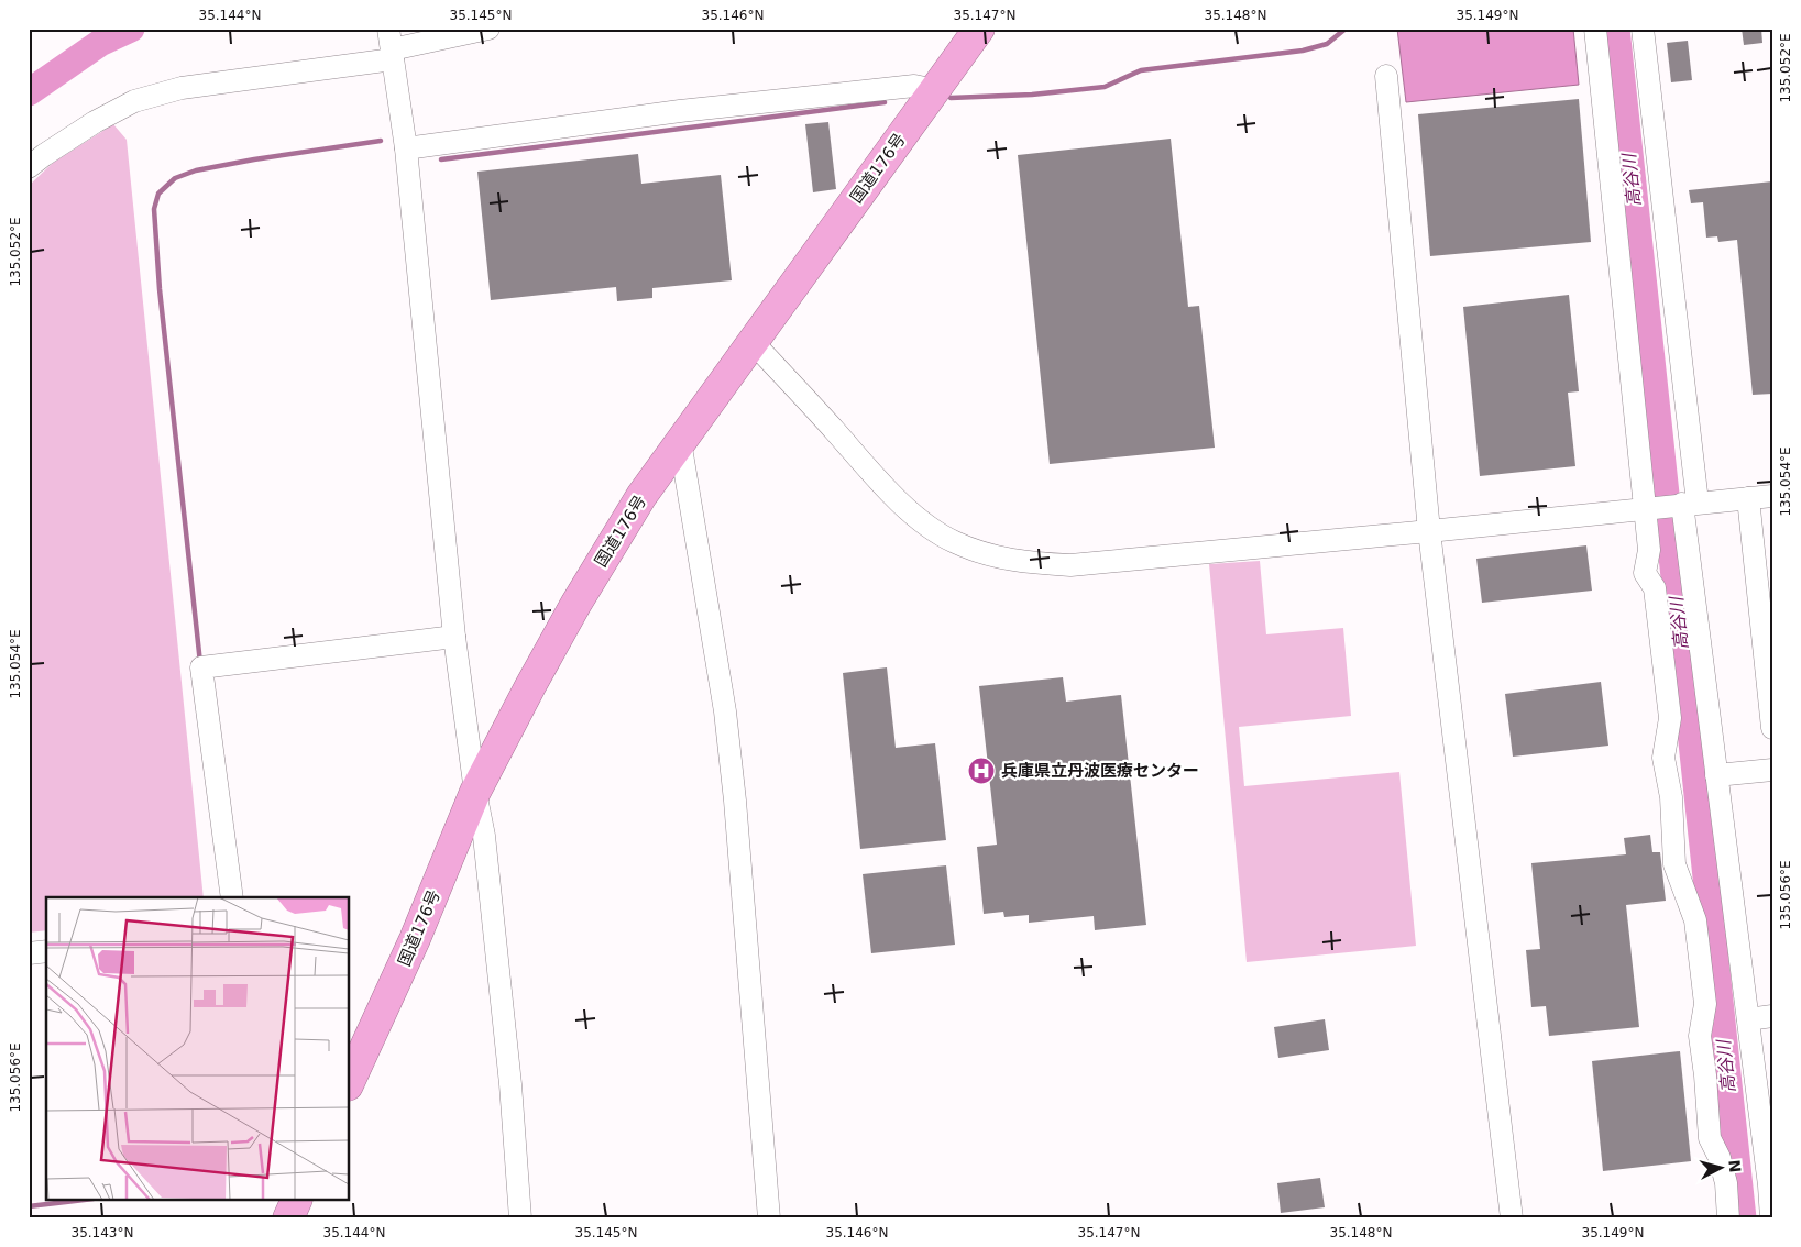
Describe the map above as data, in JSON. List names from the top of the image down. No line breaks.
{"streets":{"highway":["国道176号"]},"water":["高谷川"],"places":{"hospital":["兵庫県立丹波医療センター"]},"north":"right","coordinates":["35.144°N","35.145°N","35.146°N","35.147°N","35.148°N","35.149°N","135.052°E","135.054°E","135.056°E","35.143°N"]}
